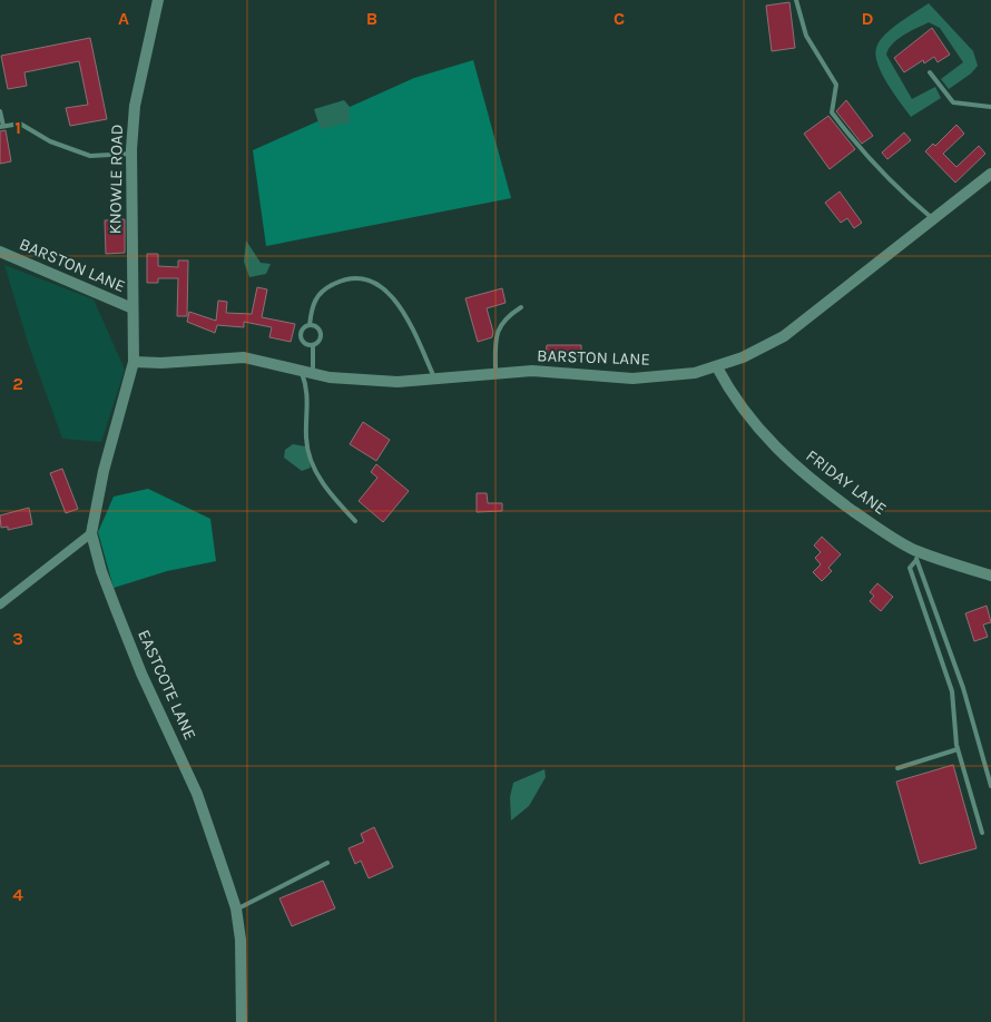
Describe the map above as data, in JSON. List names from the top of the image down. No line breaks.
{"streets":{"street":["KNOWLE ROAD","BARSTON LANE","FRIDAY LANE","EASTCOTE LANE"]},"crossings":[["KNOWLE ROAD","BARSTON LANE"],["KNOWLE ROAD","EASTCOTE LANE"],["BARSTON LANE","FRIDAY LANE"],["BARSTON LANE","EASTCOTE LANE"]],"grid":{"columns":["A","B","C","D"],"rows":["1","2","3","4"]}}
